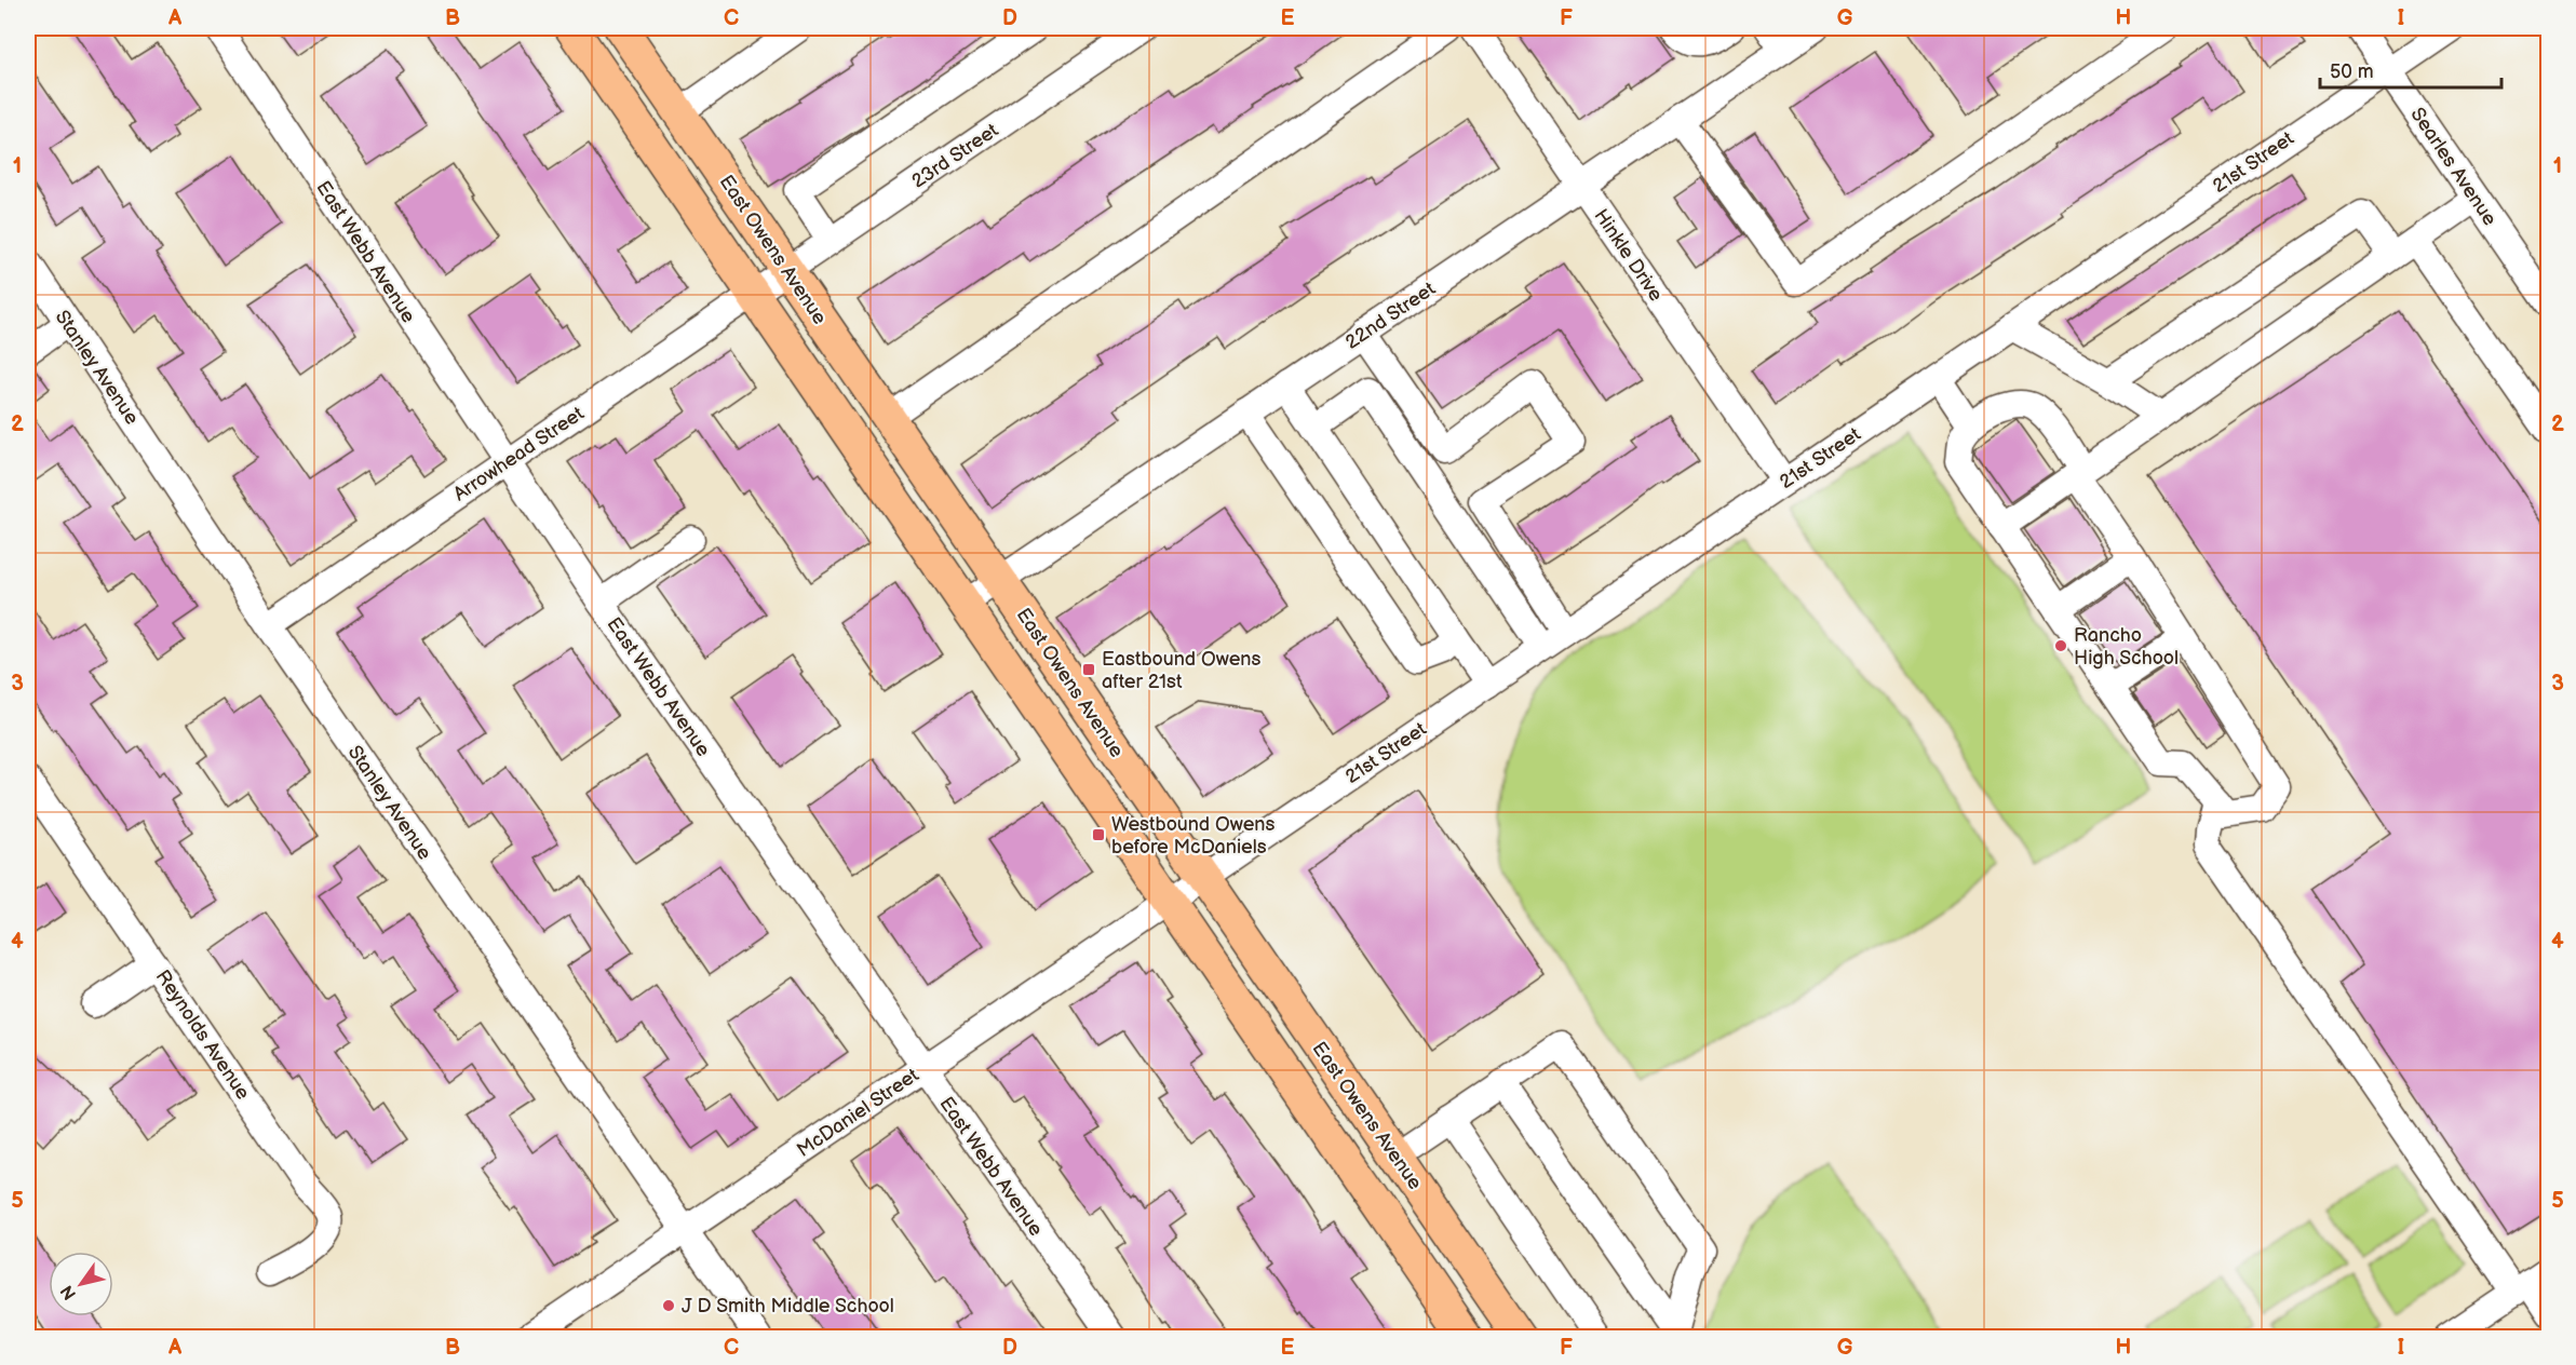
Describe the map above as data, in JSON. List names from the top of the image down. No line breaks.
{"streets":{"main road":["East Owens Avenue"],"street":["23rd Street","21st Street","Searles Avenue","East Webb Avenue","Hinkle Drive","22nd Street","Stanley Avenue","Arrowhead Street","Reynolds Avenue","McDaniel Street"]},"crossings":[["23rd Street","East Owens Avenue"],["23rd Street","Arrowhead Street"],["21st Street","Searles Avenue"],["21st Street","East Owens Avenue"],["21st Street","Hinkle Drive"],["21st Street","McDaniel Street"],["East Owens Avenue","22nd Street"],["East Owens Avenue","Arrowhead Street"],["East Owens Avenue","McDaniel Street"],["East Webb Avenue","Arrowhead Street"],["East Webb Avenue","McDaniel Street"],["Hinkle Drive","22nd Street"],["Stanley Avenue","Arrowhead Street"],["Stanley Avenue","McDaniel Street"]],"places":{"other":["Rancho High School","J D Smith Middle School"],"transit":["Eastbound Owens after 21st","Westbound Owens before McDaniels"]},"scale_bar":"50 m","north":"bottom left","grid":{"columns":["A","B","C","D","E","F","G","H","I"],"rows":["1","2","3","4","5"]}}
